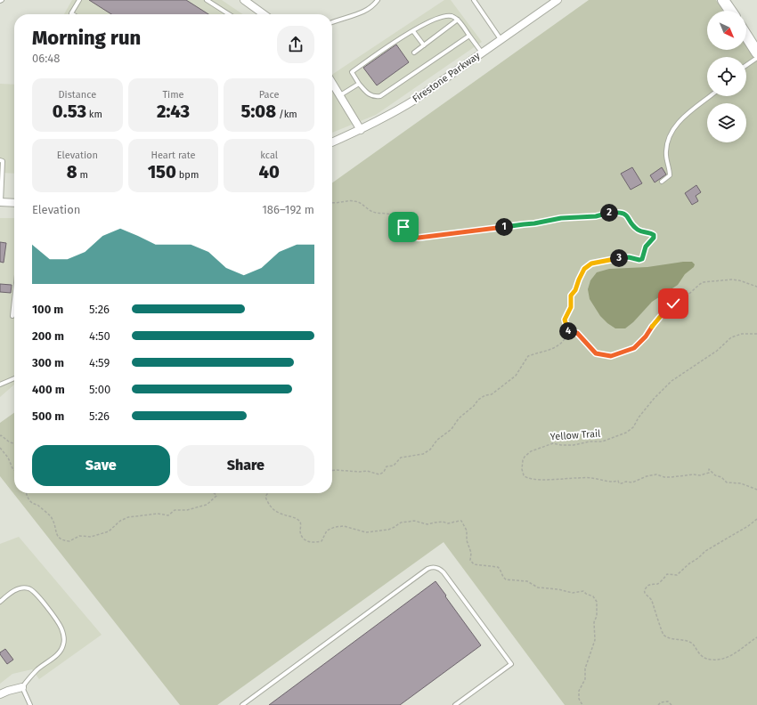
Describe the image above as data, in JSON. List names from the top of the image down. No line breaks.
{"streets":{"street":["Firestone Parkway"],"path":["Yellow Trail"]},"north":"bottom right","page":{"heading":["Morning run","06:48"],"stats":[["Distance","0.53 km"],["Time","2:43"],["Pace","5:08 /km"],["Elevation","8 m"],["Heart rate","150 bpm"],["kcal","40"]],"chart":["Elevation","186–192 m"],"pins":["2","1","3","4"],"list":[{"name":"100 m","note":"5:26"},{"name":"200 m","note":"4:50"},{"name":"300 m","note":"4:59"},{"name":"400 m","note":"5:00"},{"name":"500 m","note":"5:26"}],"buttons":["Save","Share"]}}
